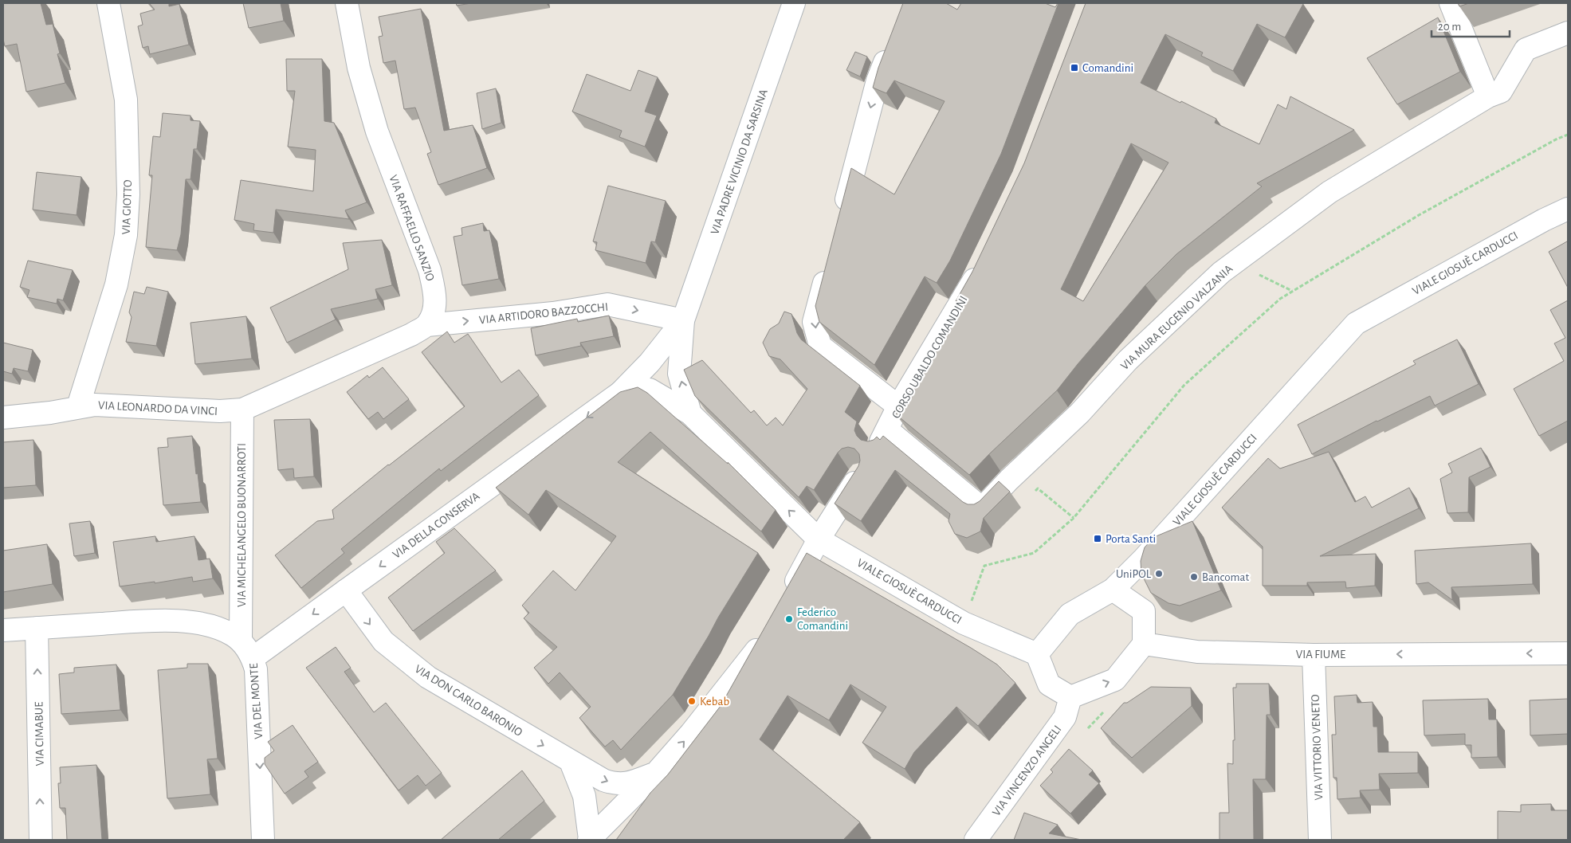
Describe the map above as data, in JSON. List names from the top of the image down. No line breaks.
{"streets":{"street":["VIA PADRE VICINIO DA SARSINA","VIA GIOTTO","VIA RAFFAELLO SANZIO","VIALE GIOSUÈ CARDUCCI","VIA ARTIDORO BAZZOCCHI","VIA MURA EUGENIO VALZANIA","CORSO UBALDO COMANDINI","VIA LEONARDO DA VINCI","VIA MICHELANGELO BUONARROTI","VIA DELLA CONSERVA","VIA FIUME","VIA DON CARLO BARONIO","VIA DEL MONTE","VIA CIMABUE","VIA VITTORIO VENETO","VIA VINCENZO ANGELI"]},"crossings":[["VIA PADRE VICINIO DA SARSINA","VIA ARTIDORO BAZZOCCHI"],["VIA PADRE VICINIO DA SARSINA","VIA DELLA CONSERVA"],["VIA GIOTTO","VIA LEONARDO DA VINCI"],["VIA RAFFAELLO SANZIO","VIA ARTIDORO BAZZOCCHI"],["VIALE GIOSUÈ CARDUCCI","VIA FIUME"],["VIALE GIOSUÈ CARDUCCI","VIA VINCENZO ANGELI"],["VIA MURA EUGENIO VALZANIA","CORSO UBALDO COMANDINI"],["VIA LEONARDO DA VINCI","VIA MICHELANGELO BUONARROTI"],["VIA MICHELANGELO BUONARROTI","VIA DELLA CONSERVA"],["VIA MICHELANGELO BUONARROTI","VIA DEL MONTE"],["VIA DELLA CONSERVA","VIA DON CARLO BARONIO"],["VIA DELLA CONSERVA","VIA DEL MONTE"],["VIA FIUME","VIA VITTORIO VENETO"],["VIA FIUME","VIA VINCENZO ANGELI"]],"one_way":["VIA ARTIDORO BAZZOCCHI","VIA FIUME","VIA DON CARLO BARONIO","VIA DEL MONTE","VIA CIMABUE"],"places":{"transit":["Comandini","Porta Santi"],"other":["UniPOL","Bancomat","Federico Comandini","Kebab"]},"scale_bar":"20 m"}
